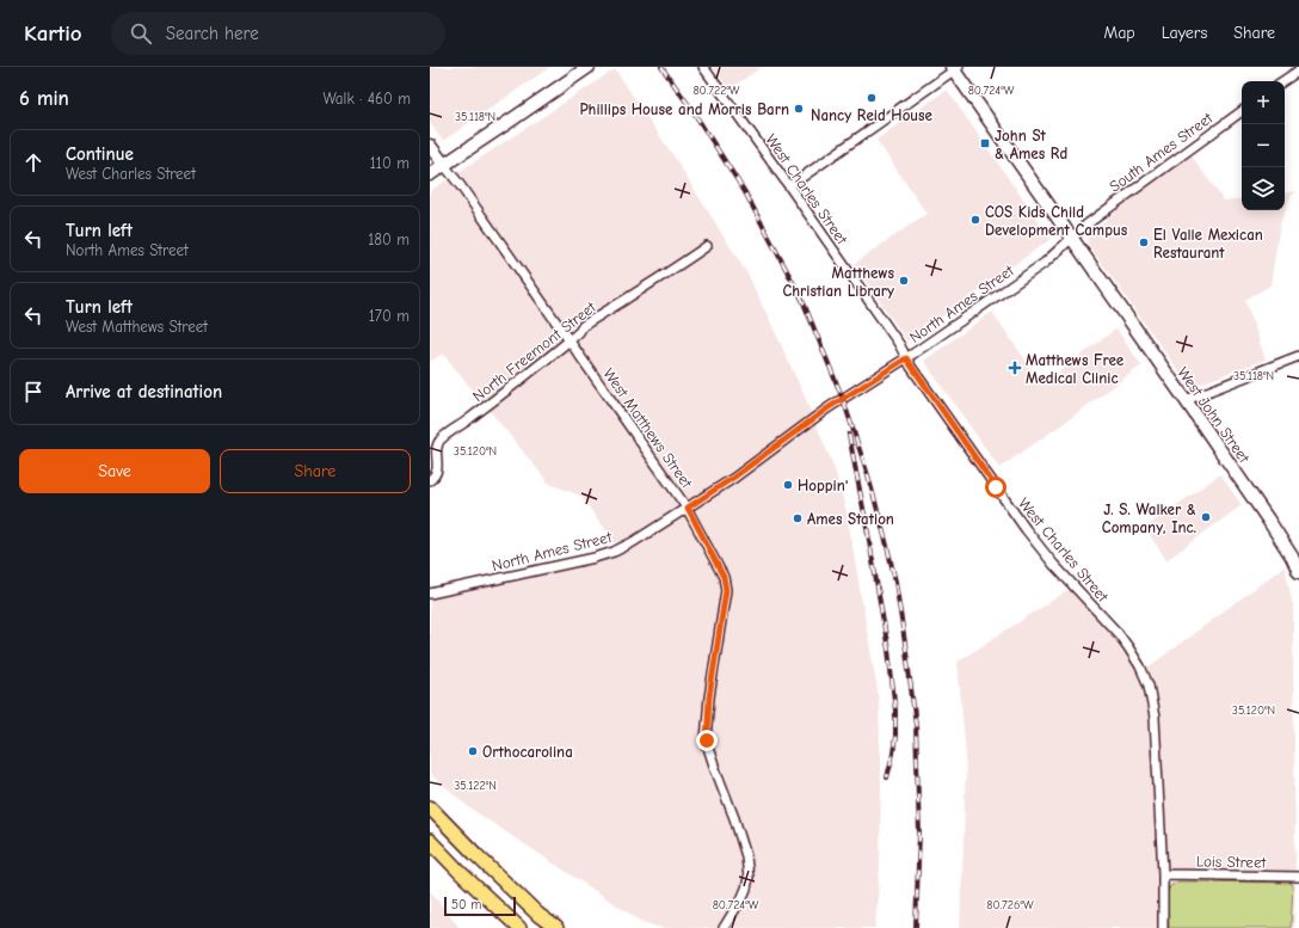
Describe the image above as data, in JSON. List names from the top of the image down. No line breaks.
{"streets":{"main road":["West John Street"],"street":["South Ames Street","West Charles Street","North Ames Street","North Freemont Street","West Matthews Street","Lois Street"]},"crossings":[["South Ames Street","North Ames Street"],["South Ames Street","West John Street"],["West Charles Street","North Ames Street"],["West Charles Street","Lois Street"],["North Ames Street","West John Street"],["North Ames Street","West Matthews Street"],["North Freemont Street","West Matthews Street"]],"places":{"other":["Nancy Reid House","Phillips House and Morris Barn","COS Kids Child Development Campus","El Valle Mexican Restaurant","Matthews Christian Library","Hoppin'","J. S. Walker & Company, Inc.","Ames Station","Orthocarolina"],"transit":["John St & Ames Rd"],"health":["Matthews Free Medical Clinic"]},"scale_bar":"50 m","page":{"header":"Kartio","search":"Search here","nav":["Map","Layers","Share"],"heading":["6 min","Walk · 460 m"],"map_buttons":["+","−"],"list":[["Continue","West Charles Street","110 m"],["Turn left","North Ames Street","180 m"],["Turn left","West Matthews Street","170 m"],"Arrive at destination"],"buttons":["Save","Share"],"scale":"50 m"},"coordinates":["80.722°W","80.724°W","35.118°N","35.120°N","35.122°N","80.726°W"]}
